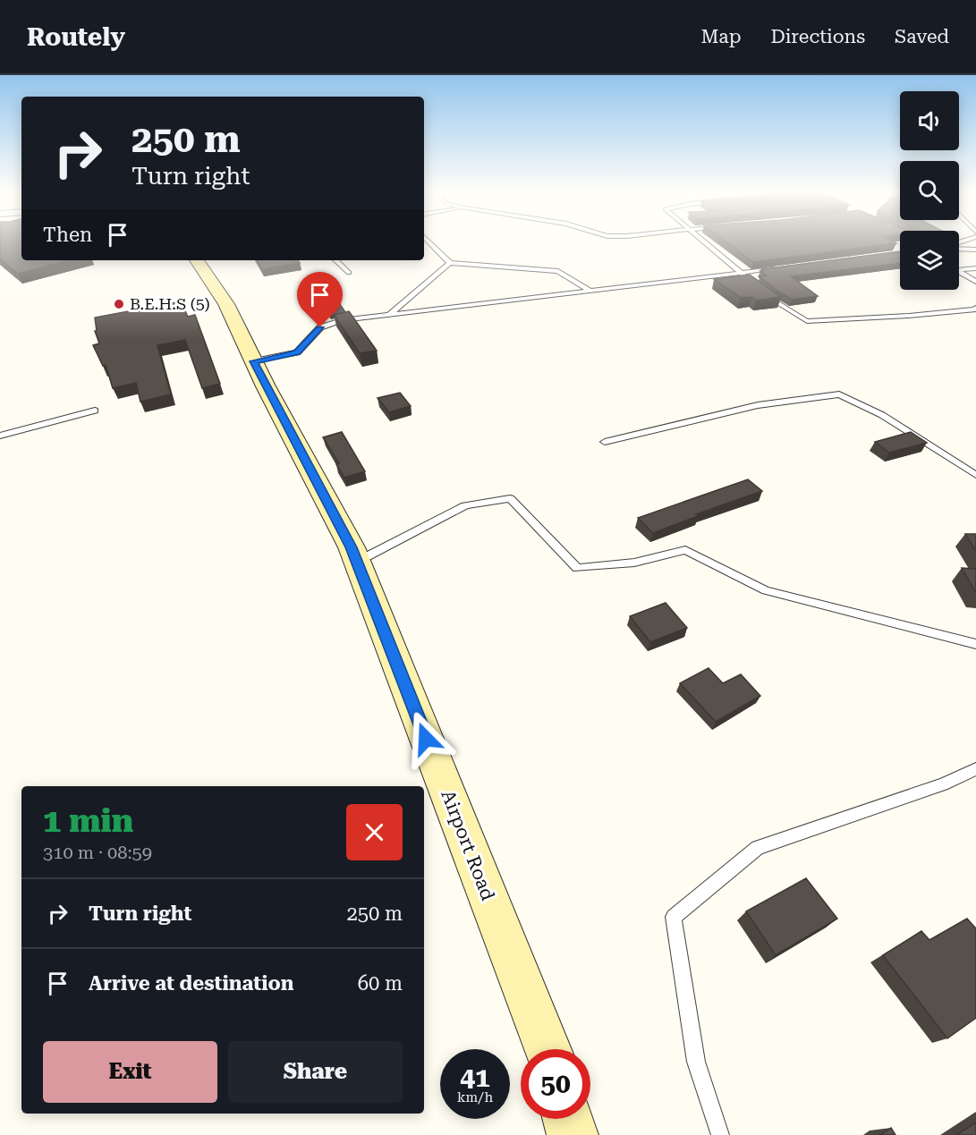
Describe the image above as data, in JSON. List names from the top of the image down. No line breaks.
{"streets":{"main road":["Airport Road"]},"places":["B.E.H.S (5)"],"page":{"header":"Routely","nav":["Map","Directions","Saved"],"turn":["250 m","Turn right"],"then":"Then","heading":["1 min","310 m · 08:59"],"list":[{"name":"Turn right","value":"250 m"},{"name":"Arrive at destination","value":"60 m"}],"buttons":["Exit","Share"],"speed":"41 km/h","limit":"50"}}
